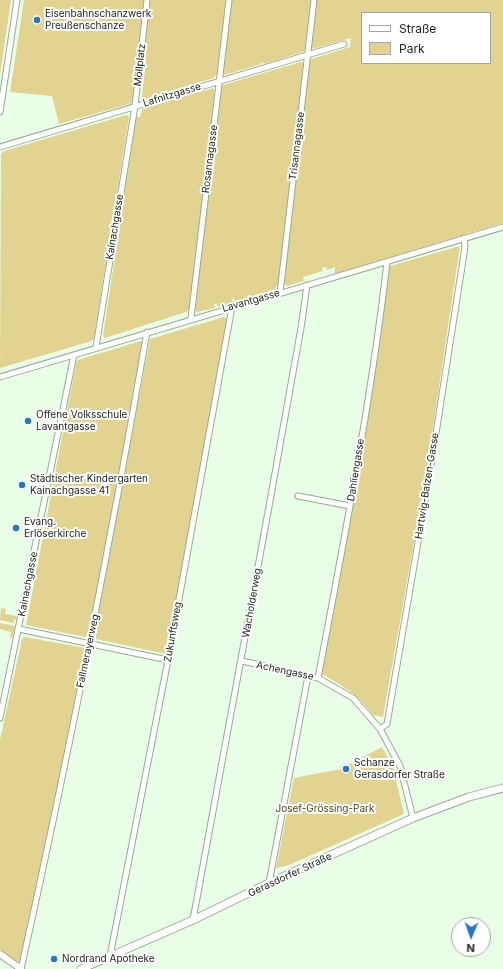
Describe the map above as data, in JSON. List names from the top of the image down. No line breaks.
{"streets":{"main road":["Gerasdorfer Straße"],"street":["Möllplatz","Lafnitzgasse","Trisannagasse","Rosannagasse","Kainachgasse","Lavantgasse","Dahliengasse","Hartwig-Balzen-Gasse","Wacholderweg","Zukunftsweg","Fallmerayerweg","Achengasse"]},"crossings":[["Möllplatz","Lafnitzgasse"],["Möllplatz","Kainachgasse"],["Lafnitzgasse","Trisannagasse"],["Lafnitzgasse","Rosannagasse"],["Lafnitzgasse","Kainachgasse"],["Trisannagasse","Lavantgasse"],["Rosannagasse","Lavantgasse"],["Kainachgasse","Lavantgasse"],["Lavantgasse","Dahliengasse"],["Lavantgasse","Hartwig-Balzen-Gasse"],["Lavantgasse","Wacholderweg"],["Lavantgasse","Zukunftsweg"],["Lavantgasse","Fallmerayerweg"],["Dahliengasse","Achengasse"],["Hartwig-Balzen-Gasse","Achengasse"],["Wacholderweg","Achengasse"],["Wacholderweg","Gerasdorfer Straße"],["Zukunftsweg","Gerasdorfer Straße"],["Achengasse","Gerasdorfer Straße"]],"parks":["Josef-Grössing-Park"],"places":["Eisenbahnschanzwerk Preußenschanze","Offene Volksschule Lavantgasse","Städtischer Kindergarten Kainachgasse 41","Evang. Erlöserkirche","Schanze Gerasdorfer Straße","Nordrand Apotheke"],"legend":["Straße","Park"],"north":"bottom"}
